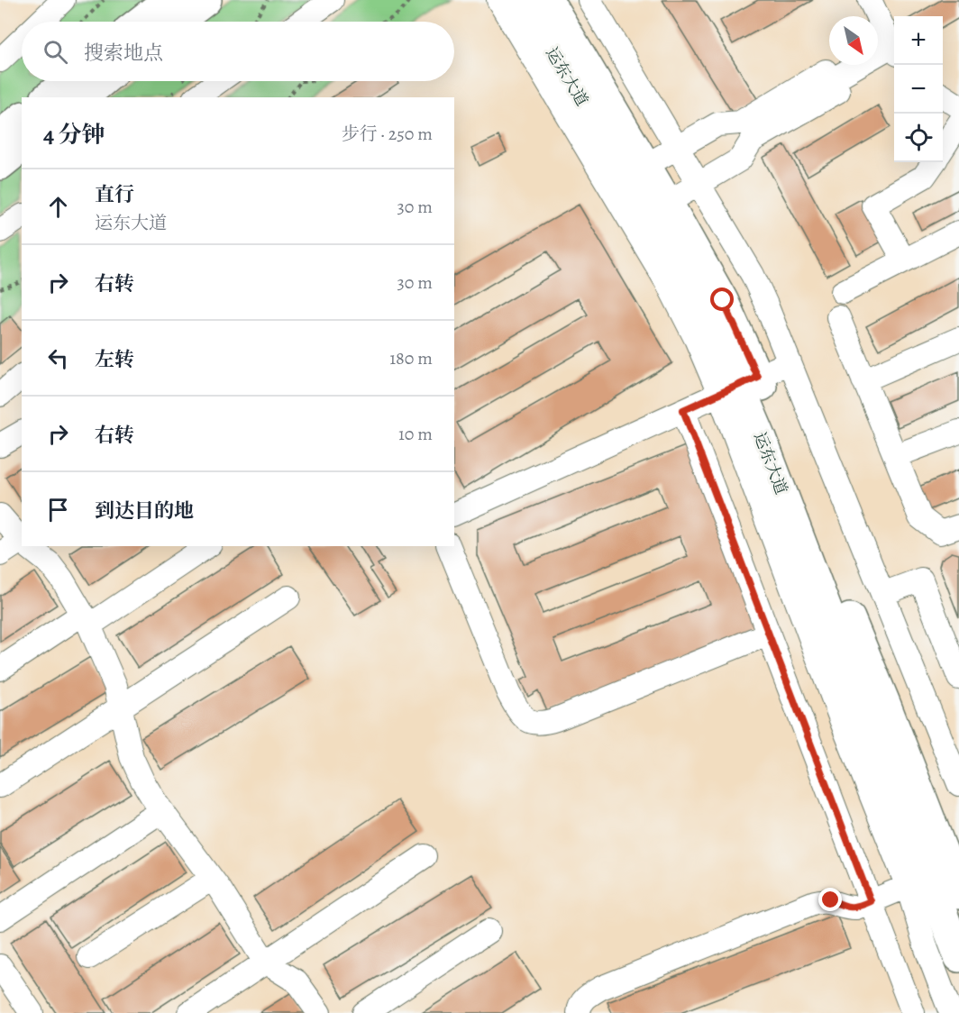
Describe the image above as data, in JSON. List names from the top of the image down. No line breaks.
{"streets":{"main road":["运东大道"]},"north":"bottom right","page":{"map_buttons":["+","−"],"search":"搜索地点","heading":["4 分钟","步行 · 250 m"],"list":[["直行","运东大道","30 m"],["右转","30 m"],["左转","180 m"],["右转","10 m"],"到达目的地"]}}
